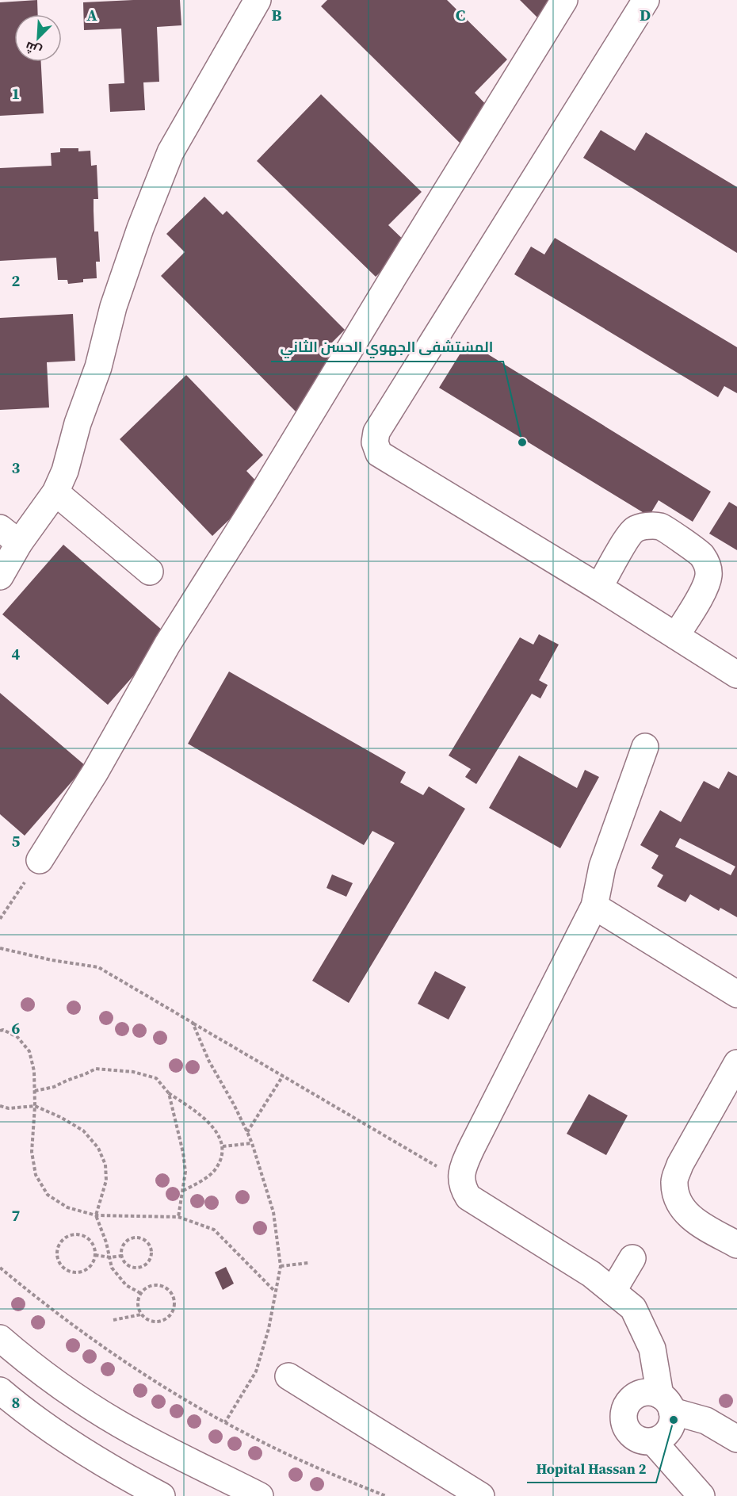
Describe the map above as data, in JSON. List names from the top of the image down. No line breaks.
{"places":["المستشفى الجهوي الحسن الثاني","Hopital Hassan 2"],"north":"bottom left","grid":{"columns":["A","B","C","D"],"rows":["1","2","3","4","5","6","7","8"]}}
